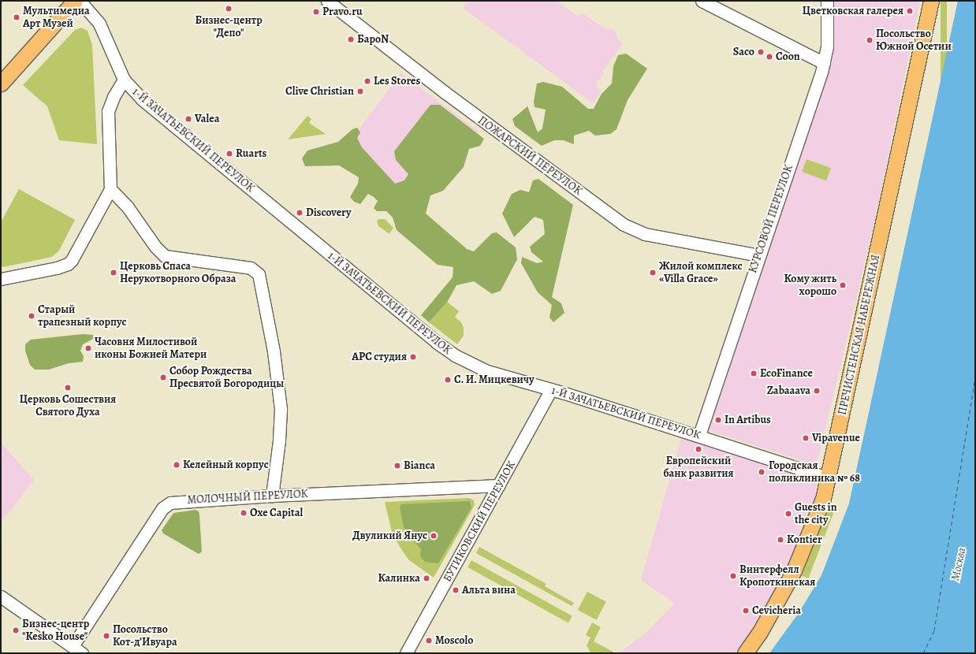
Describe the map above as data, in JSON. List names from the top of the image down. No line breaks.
{"streets":{"main road":["ПРЕЧИСТЕНСКАЯ НАБЕРЕЖНАЯ"],"street":["1-Й ЗАЧАТЬЕВСКИЙ ПЕРЕУЛОК","ПОЖАРСКИЙ ПЕРЕУЛОК","КУРСОВОЙ ПЕРЕУЛОК","МОЛОЧНЫЙ ПЕРЕУЛОК","БУТИКОВСКИЙ ПЕРЕУЛОК"]},"crossings":[["1-Й ЗАЧАТЬЕВСКИЙ ПЕРЕУЛОК","КУРСОВОЙ ПЕРЕУЛОК"],["1-Й ЗАЧАТЬЕВСКИЙ ПЕРЕУЛОК","ПРЕЧИСТЕНСКАЯ НАБЕРЕЖНАЯ"],["1-Й ЗАЧАТЬЕВСКИЙ ПЕРЕУЛОК","БУТИКОВСКИЙ ПЕРЕУЛОК"],["ПОЖАРСКИЙ ПЕРЕУЛОК","КУРСОВОЙ ПЕРЕУЛОК"],["МОЛОЧНЫЙ ПЕРЕУЛОК","БУТИКОВСКИЙ ПЕРЕУЛОК"]],"water":["Москва"],"places":["Бизнес-центр \"Депо\"","Цветковская галерея","Pravo.ru","Мультимедиа Арт Музей","БароN","Посольство Южной Осетии","Saco","Coon","Les Stores","Clive Christian","Valea","Ruarts","Discovery","Церковь Спаса Нерукотворного Образа","Жилой комплекс «Villa Grace»","Кому жить хорошо","Старый трапезный корпус","Часовня Милостивой иконы Божией Матери","АРС студия","EcoFinance","Собор Рождества Пресвятой Богородицы","С. И. Мицкевичу","Церковь Сошествия Святого Духа","Zabaaava","In Artibus","Vipavenue","Европейский банк развития","Келейный корпус","Bianca","Городская поликлиника № 68","Oxe Capital","Guests in thе city","Двуликий Янус","Kontier","Винтерфелл Кропоткинская","Калинка","Альта вина","Cevicheria","Бизнес-центр \"Kesko House\"","Посольство Кот-д’Ивуара","Moscolo"]}
